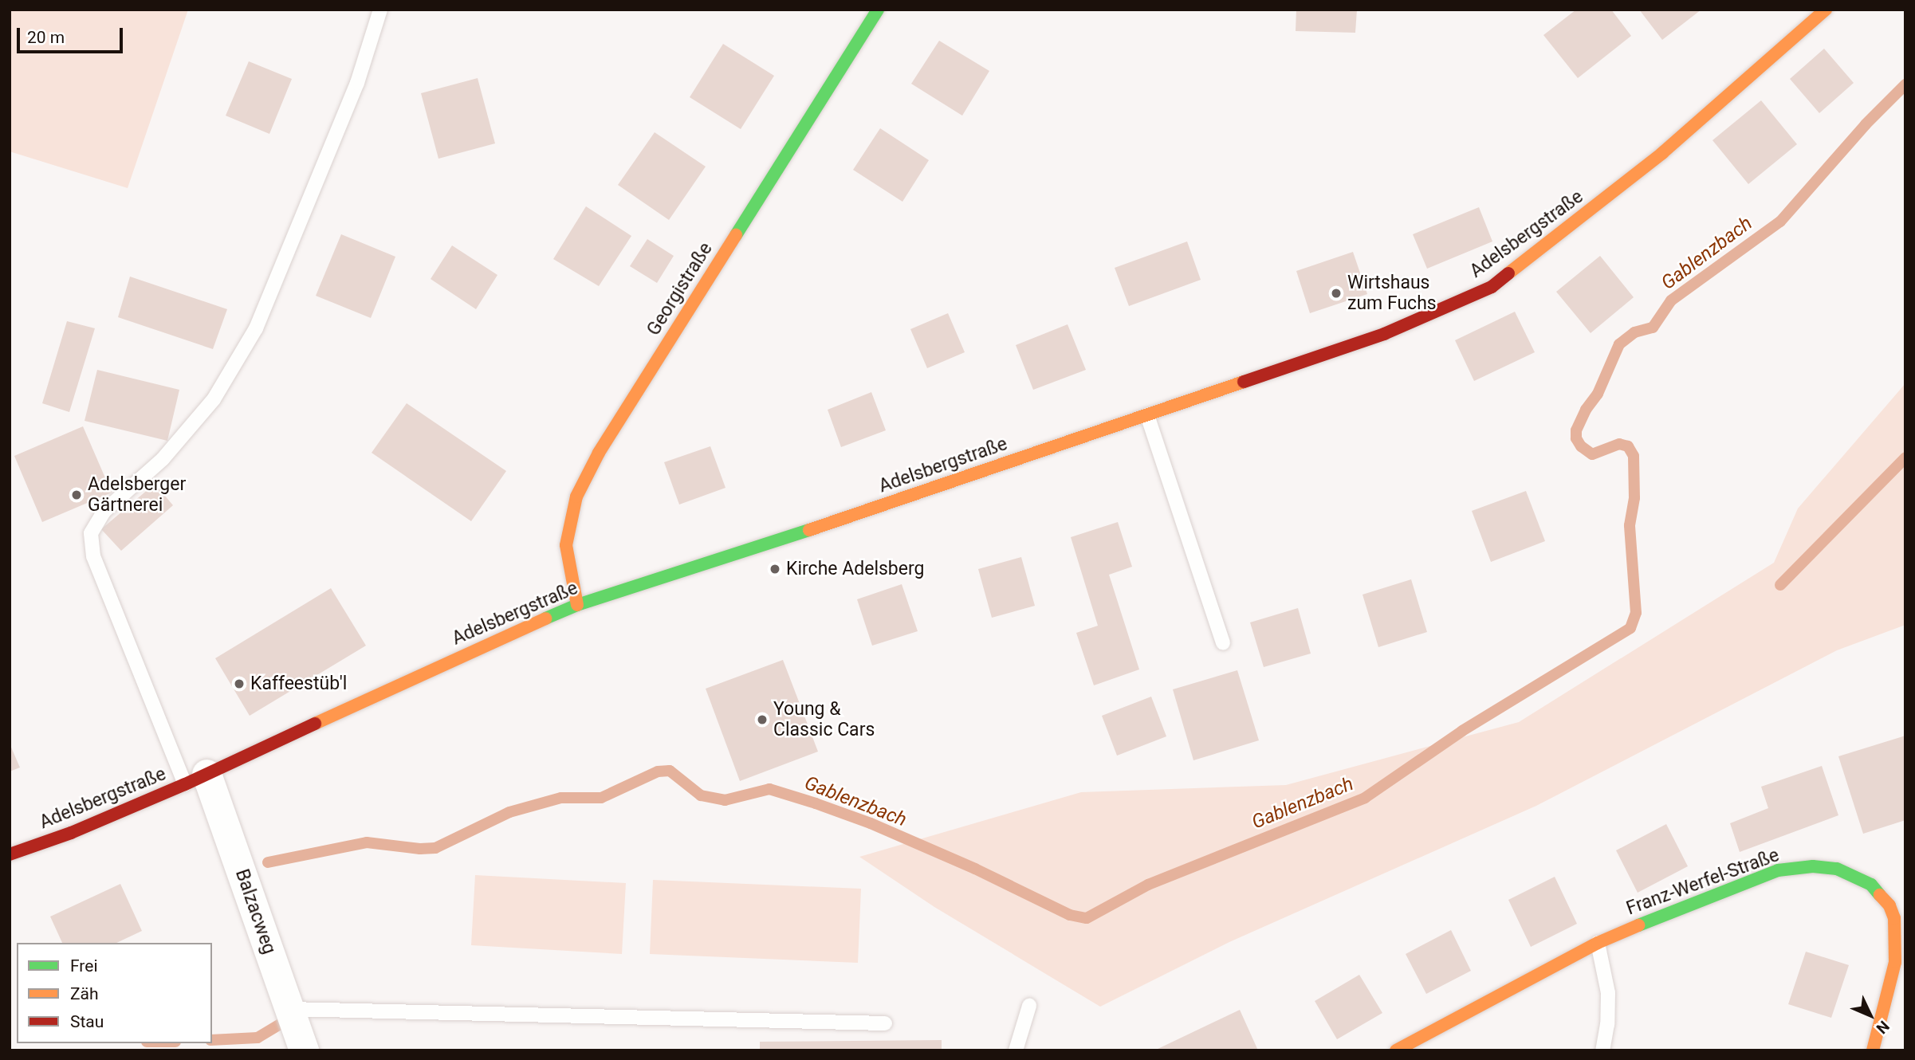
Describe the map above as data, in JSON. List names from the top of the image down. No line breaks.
{"streets":{"street":["Adelsbergstraße","Georgistraße","Franz-Werfel-Straße","Balzacweg"]},"crossings":[["Adelsbergstraße","Georgistraße"],["Adelsbergstraße","Balzacweg"]],"water":["Gablenzbach"],"places":["Wirtshaus zum Fuchs","Adelsberger Gärtnerei","Kirche Adelsberg","Kaffeestüb'l","Young & Classic Cars"],"legend":["Frei","Zäh","Stau"],"scale_bar":"20 m","north":"bottom right"}
